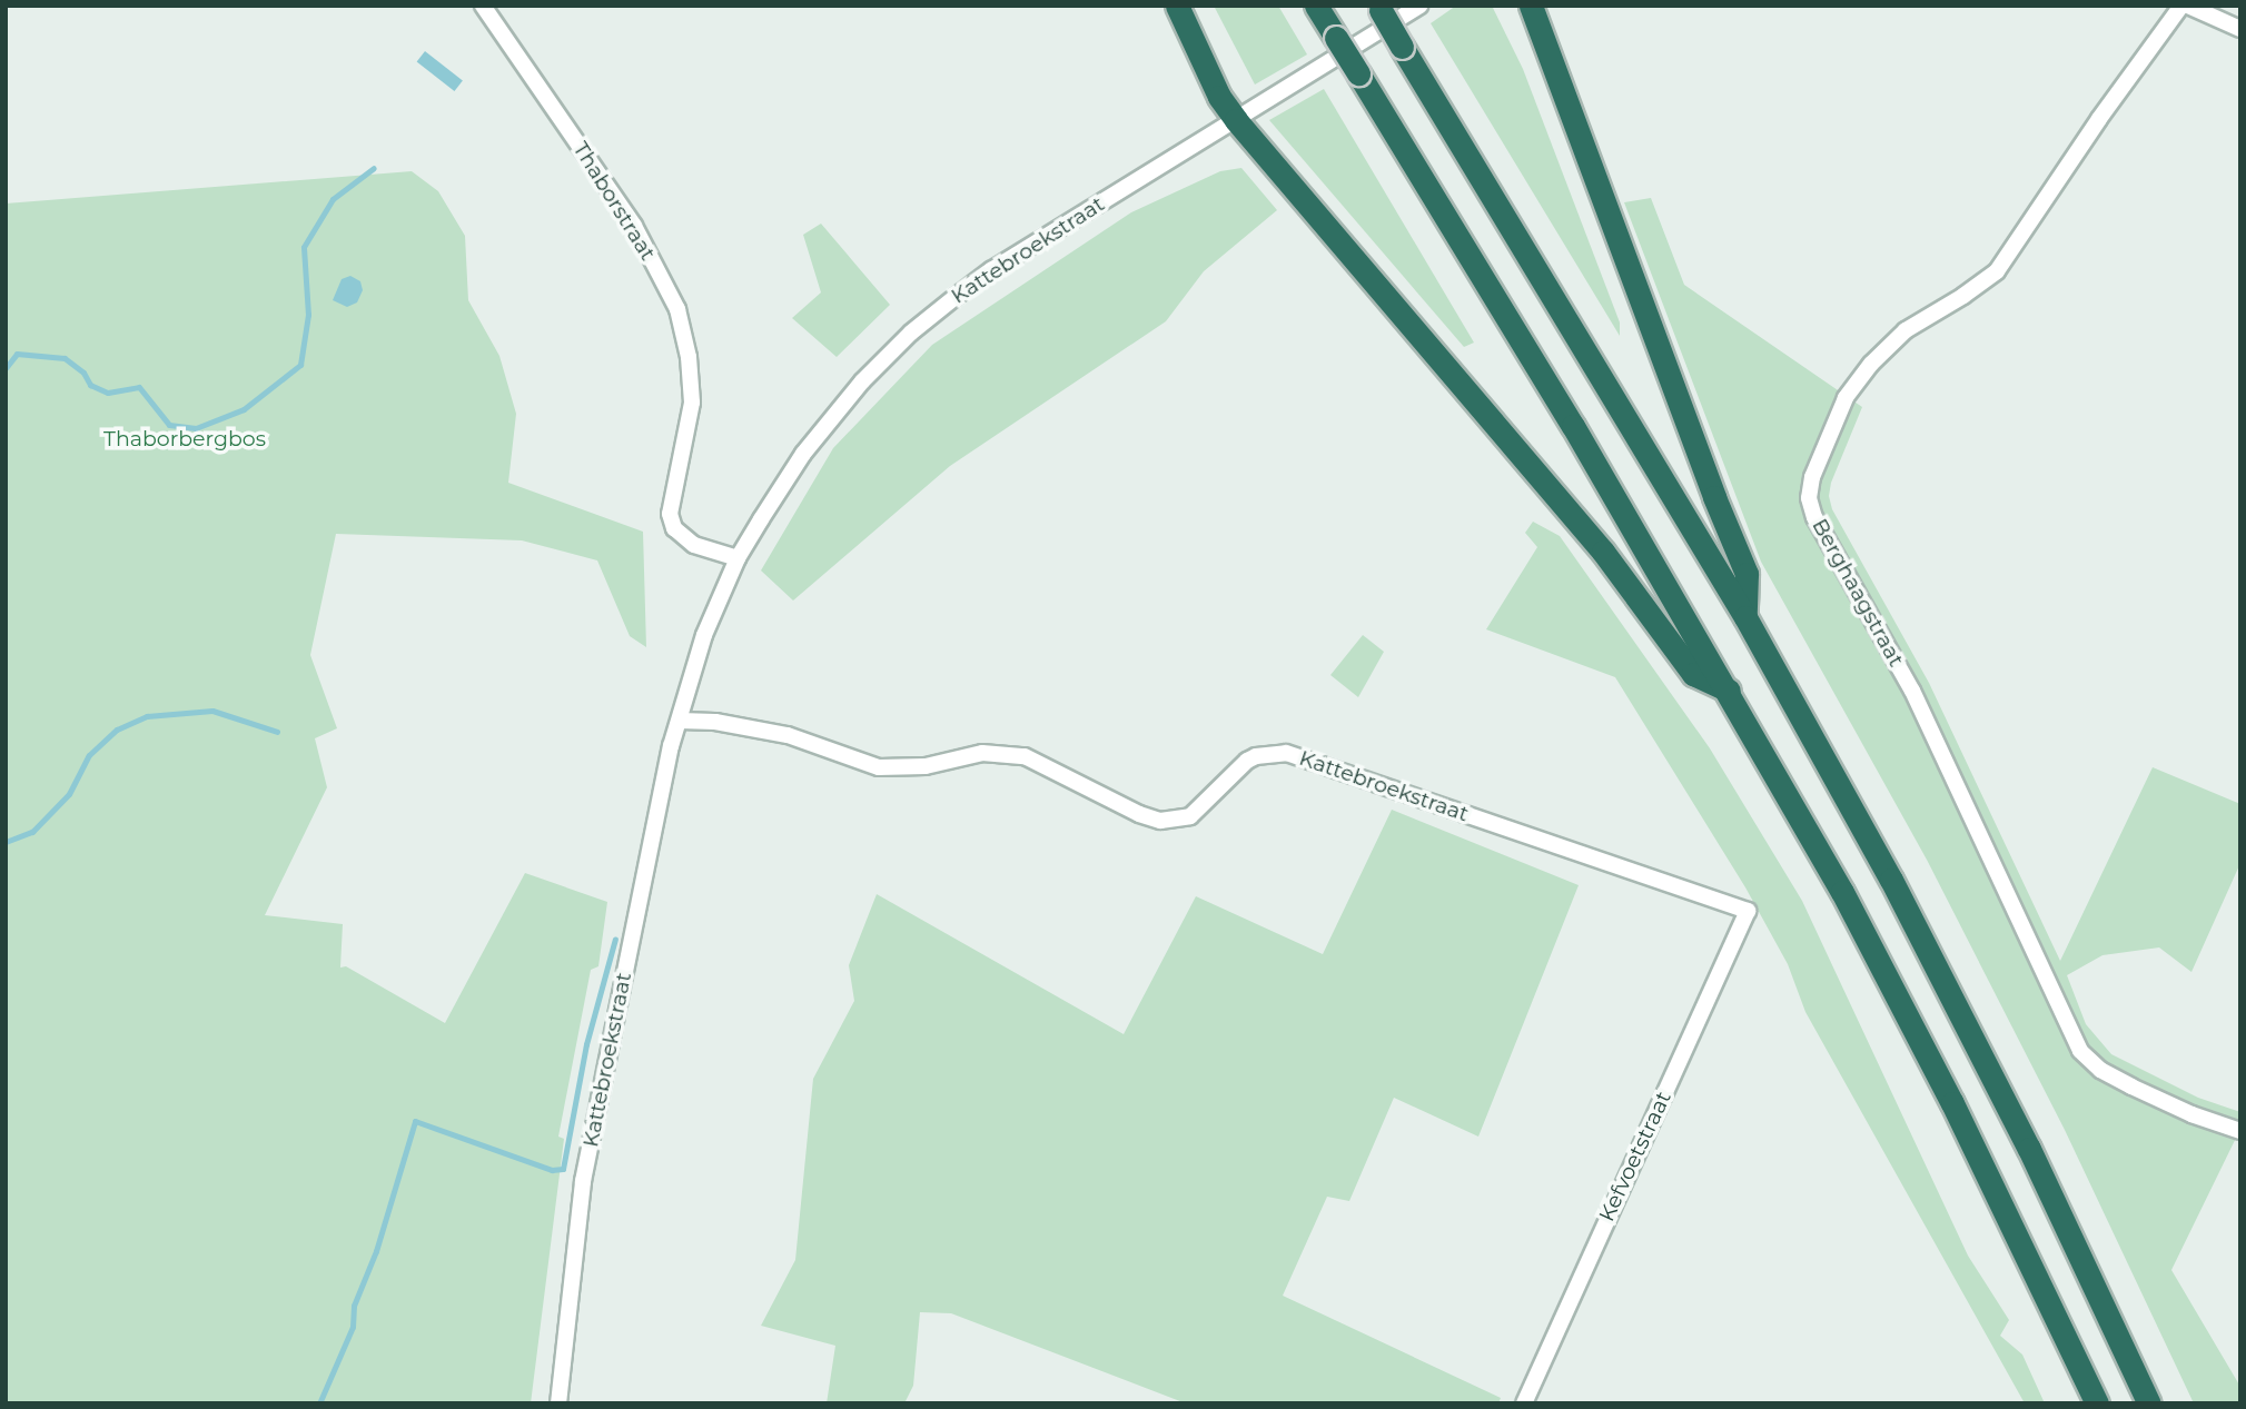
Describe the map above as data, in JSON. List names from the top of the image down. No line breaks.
{"streets":{"street":["Thaborstraat","Kattebroekstraat","Berghaagstraat","Kefvoetstraat"]},"crossings":[["Thaborstraat","Kattebroekstraat"],["Kattebroekstraat","Kefvoetstraat"]],"parks":["Thaborbergbos"]}
